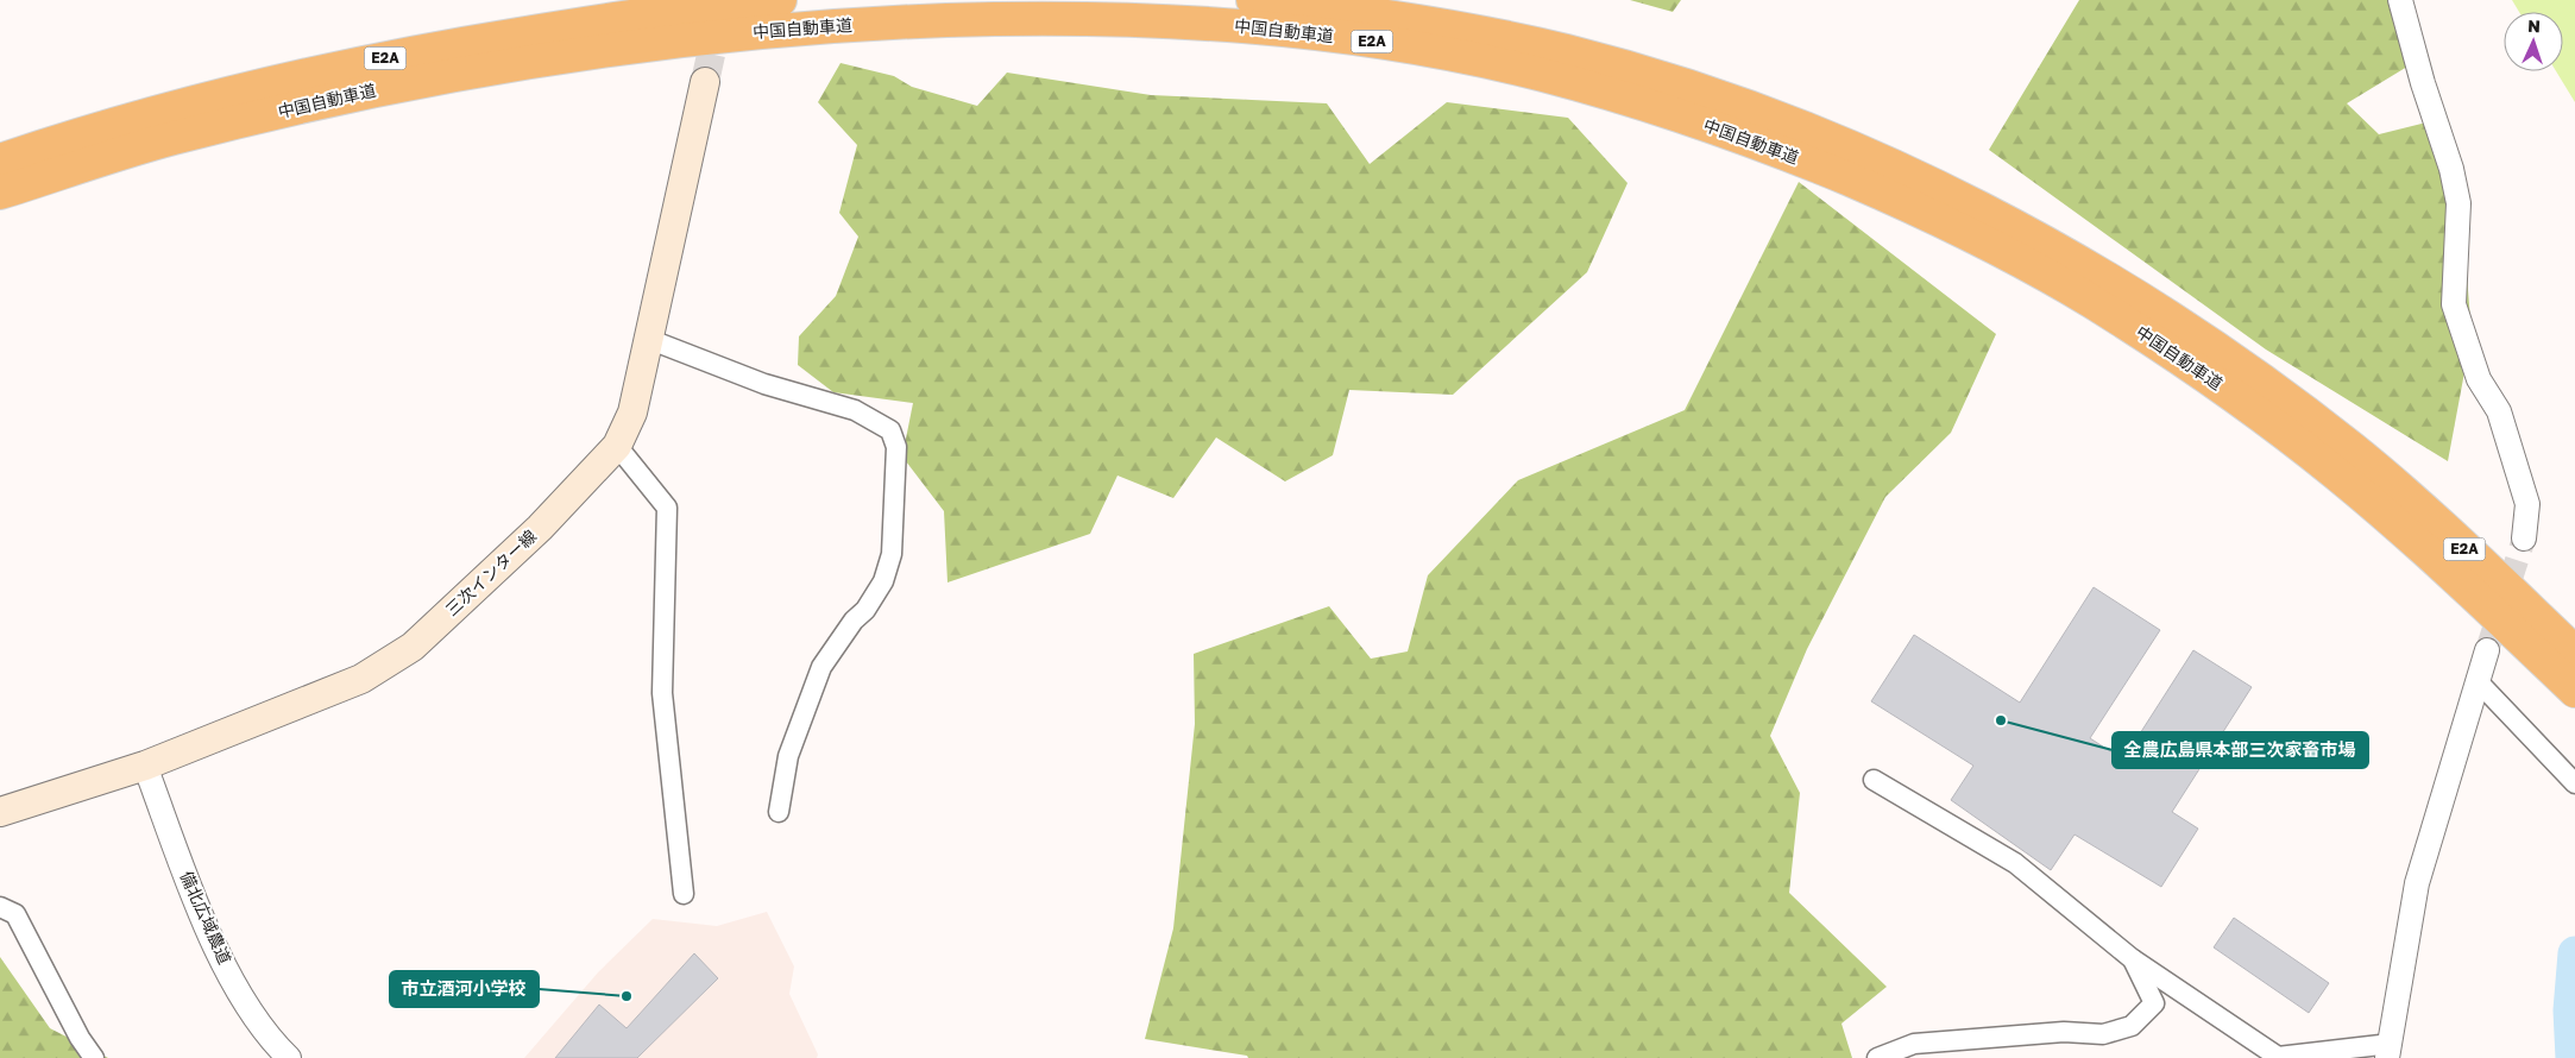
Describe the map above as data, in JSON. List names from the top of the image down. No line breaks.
{"streets":{"highway":["中国自動車道","E2A"],"main road":["三次インター線"],"street":["備北広域農道"]},"crossings":[["三次インター線","備北広域農道"]],"places":["全農広島県本部三次家畜市場","市立酒河小学校"],"north":"top"}
